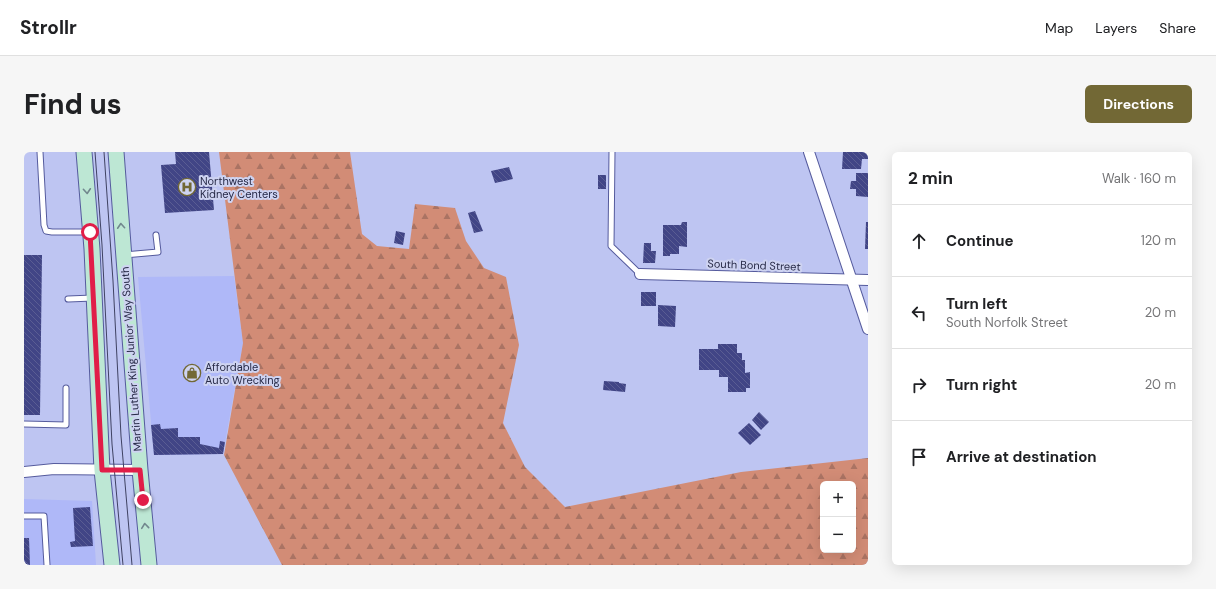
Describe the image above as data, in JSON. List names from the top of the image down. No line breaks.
{"streets":{"main road":["Martin Luther King Junior Way South"],"street":["South Bond Street"]},"places":{"hospital":["Northwest Kidney Centers"],"shop":["Affordable Auto Wrecking"]},"page":{"header":"Strollr","nav":["Map","Layers","Share"],"buttons":"Directions","title":"Find us","heading":["2 min","Walk · 160 m"],"list":[["Continue","120 m"],["Turn left","South Norfolk Street","20 m"],["Turn right","20 m"],"Arrive at destination"],"map_buttons":["+","−"]}}
